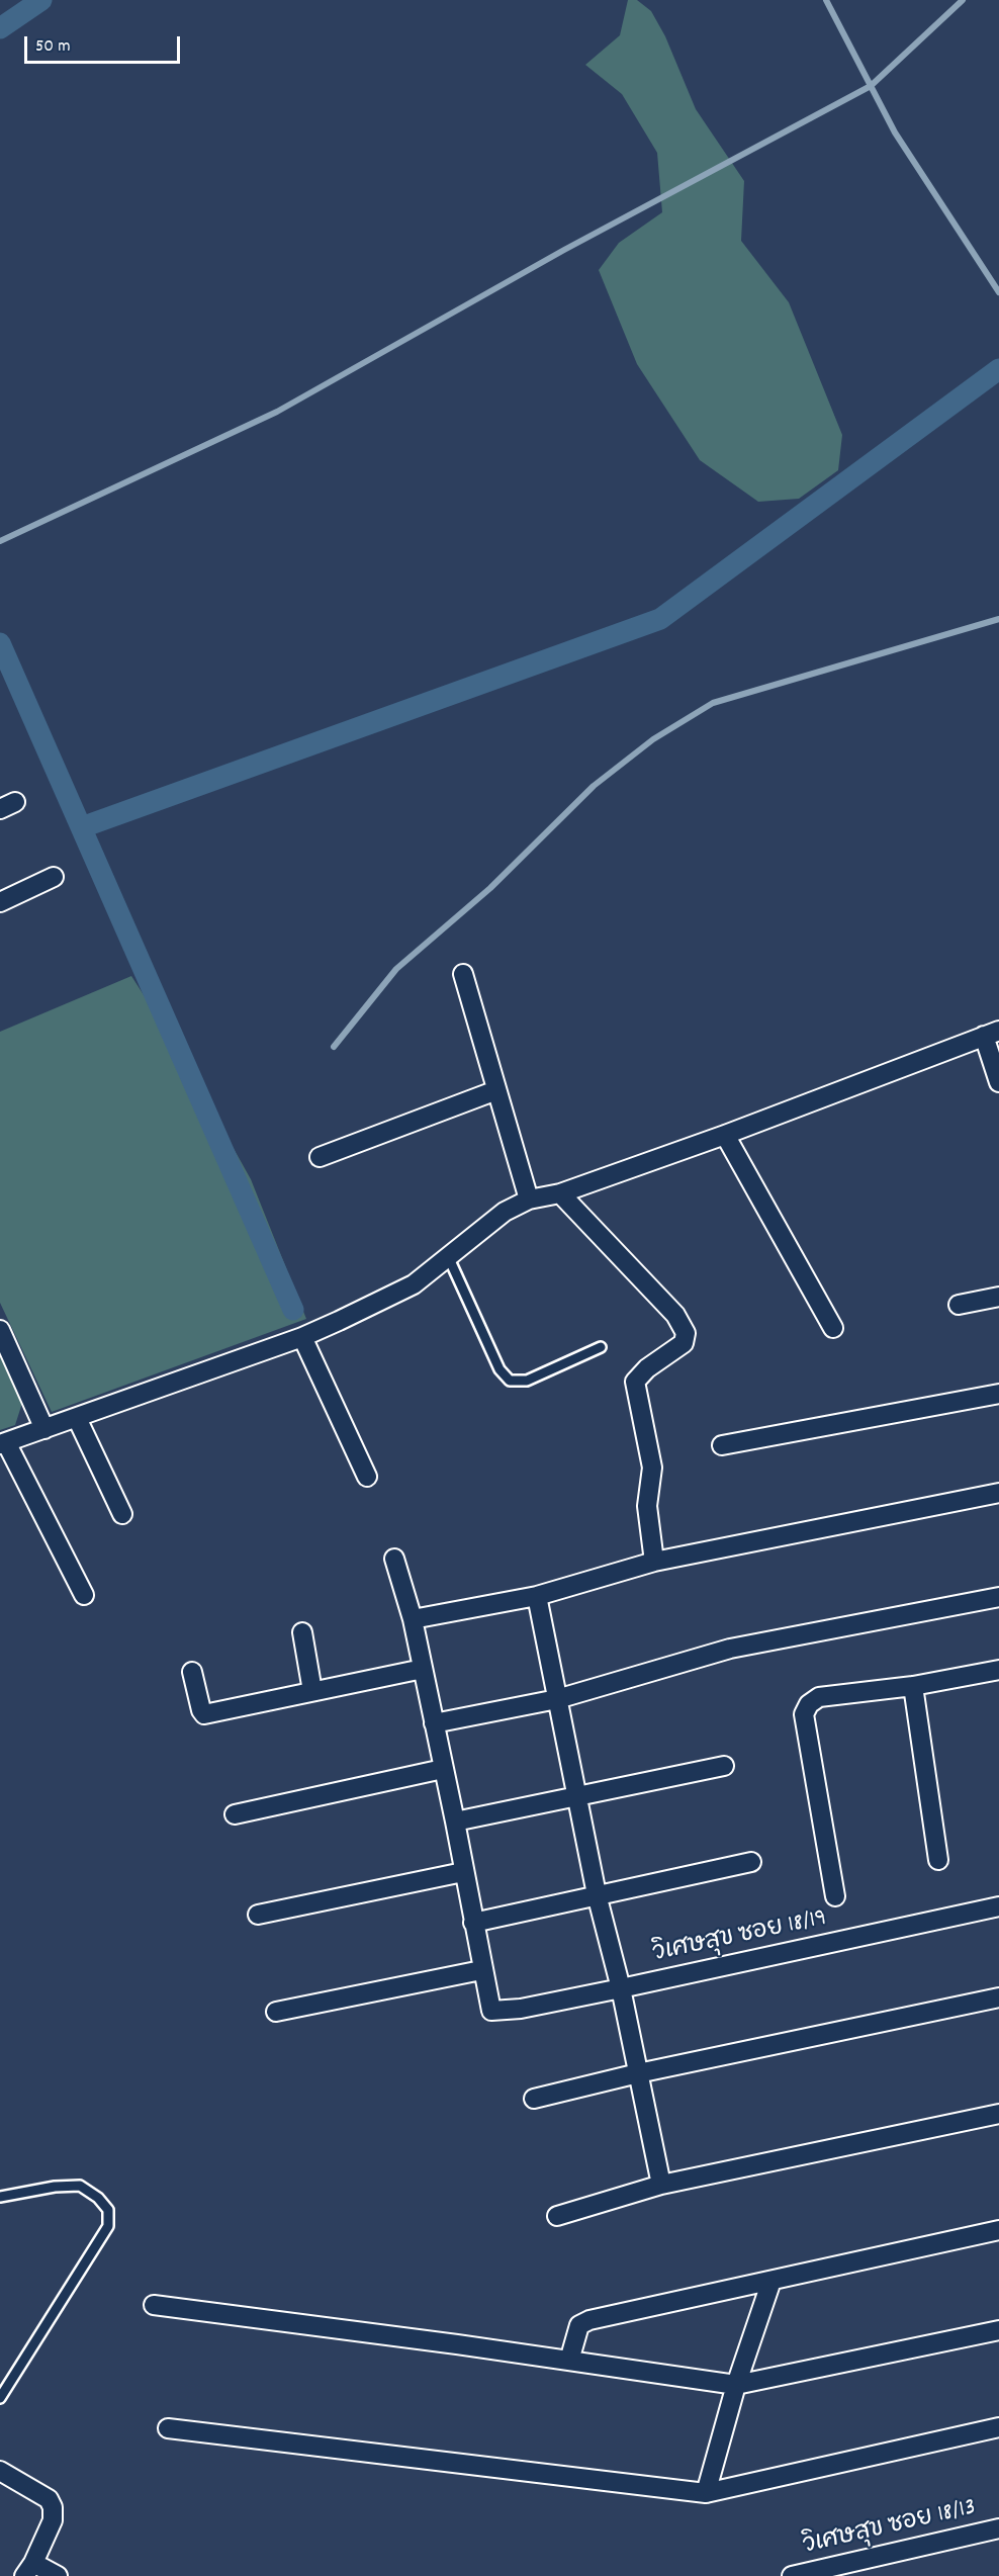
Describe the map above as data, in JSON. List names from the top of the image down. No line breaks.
{"streets":{"street":["วิเศษสุข ซอย 18/19","วิเศษสุข ซอย 18/13"]},"scale_bar":"50 m"}
